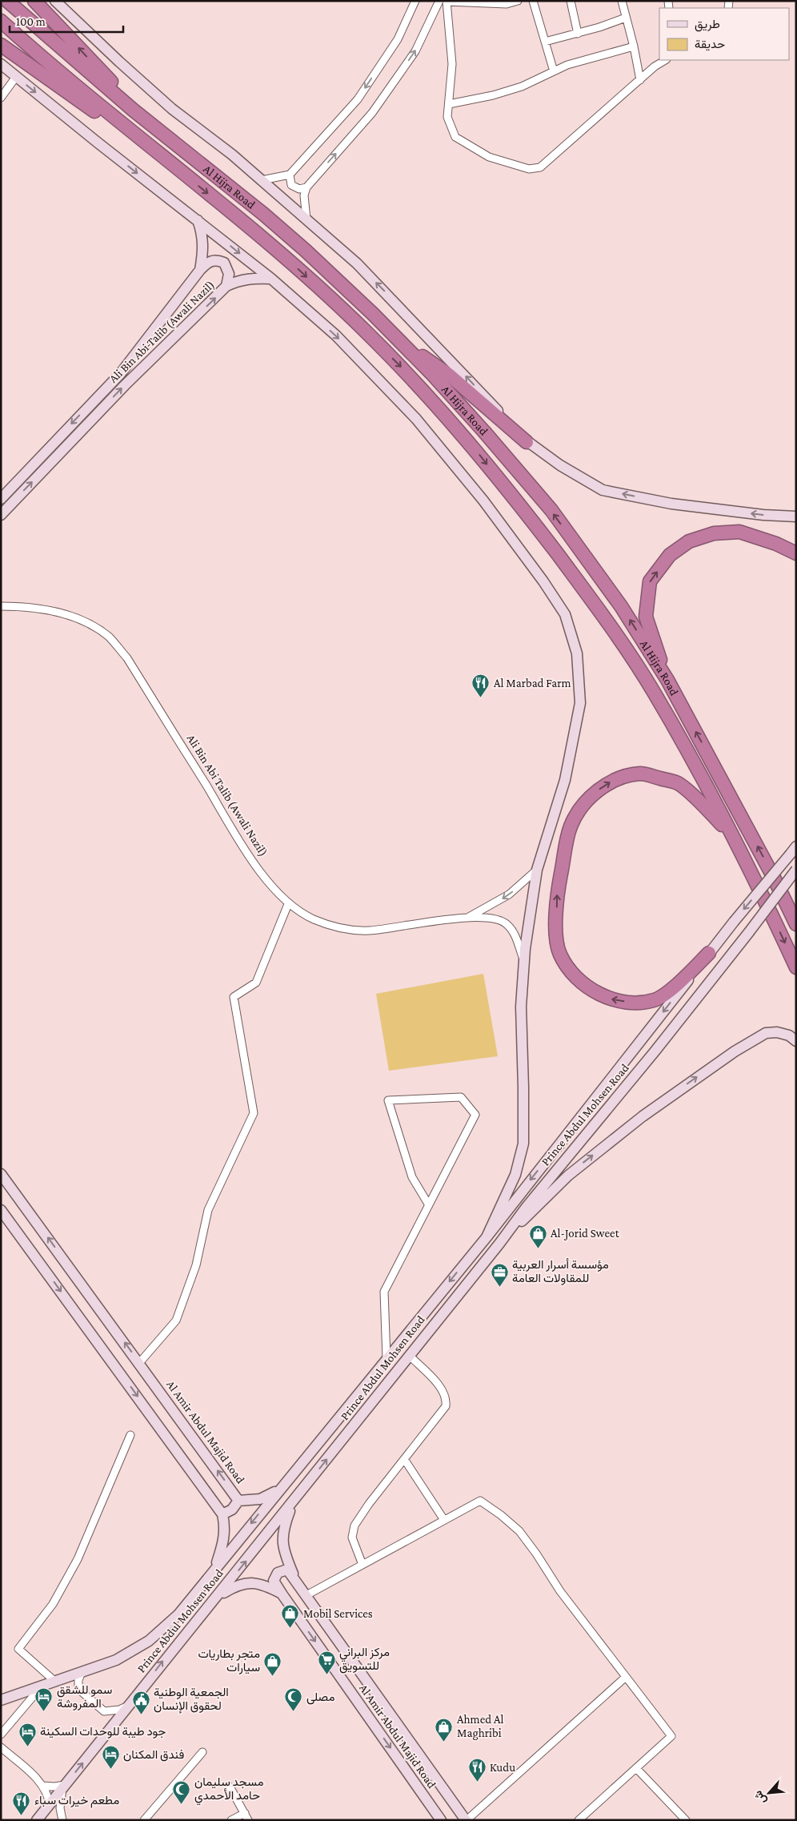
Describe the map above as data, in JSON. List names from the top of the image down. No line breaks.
{"streets":{"highway":["Al Hijra Road"],"main road":["Ali Bin Abi Talib (Awali Nazil)","Prince Abdul Mohsen Road","Al Amir Abdul Majid Road"]},"places":{"restaurant":["Al Marbad Farm","Kudu","مطعم خيرات سباء"],"shop":["Al-Jorid Sweet","Mobil Services","متجر بطاريات سيارات","Ahmed Al Maghribi"],"office":["مؤسسة أسرار العربية للمقاولات العامة"],"supermarket":["مركز البراني للتسويق"],"hotel":["سمو للشقق المفروشة","جود طيبة للوحدات السكينة","فندق المكنان"],"mosque":["مصلى","مسجد سليمان حامد الأحمدي"],"public building":["الجمعية الوطنية لحقوق الإنسان"]},"legend":["طريق","حديقة"],"scale_bar":"100 m","north":"bottom left"}
